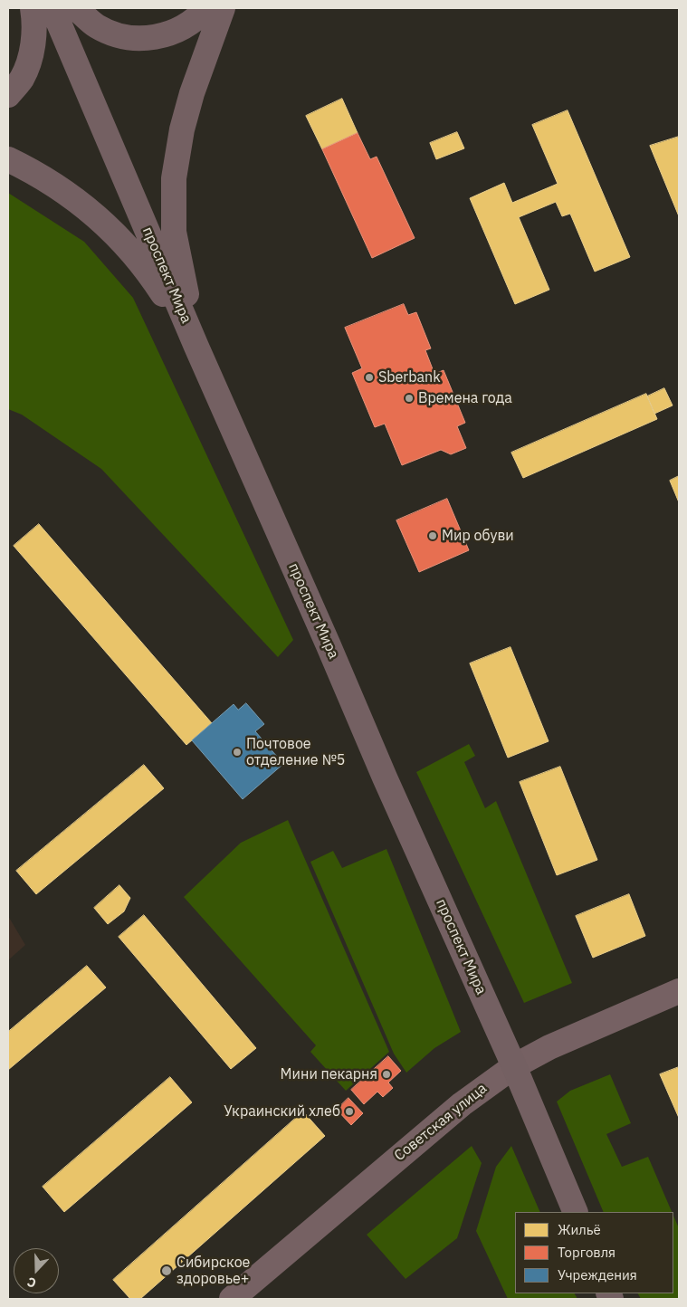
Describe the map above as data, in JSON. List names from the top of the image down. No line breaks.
{"streets":{"main road":["проспект Мира","Советская улица"]},"crossings":[["проспект Мира","Советская улица"]],"places":["Sberbank","Времена года","Мир обуви","Почтовое отделение №5","Мини пекарня","Украинский хлеб","Сибирское здоровье+"],"legend":["Жильё","Торговля","Учреждения"],"north":"bottom"}
